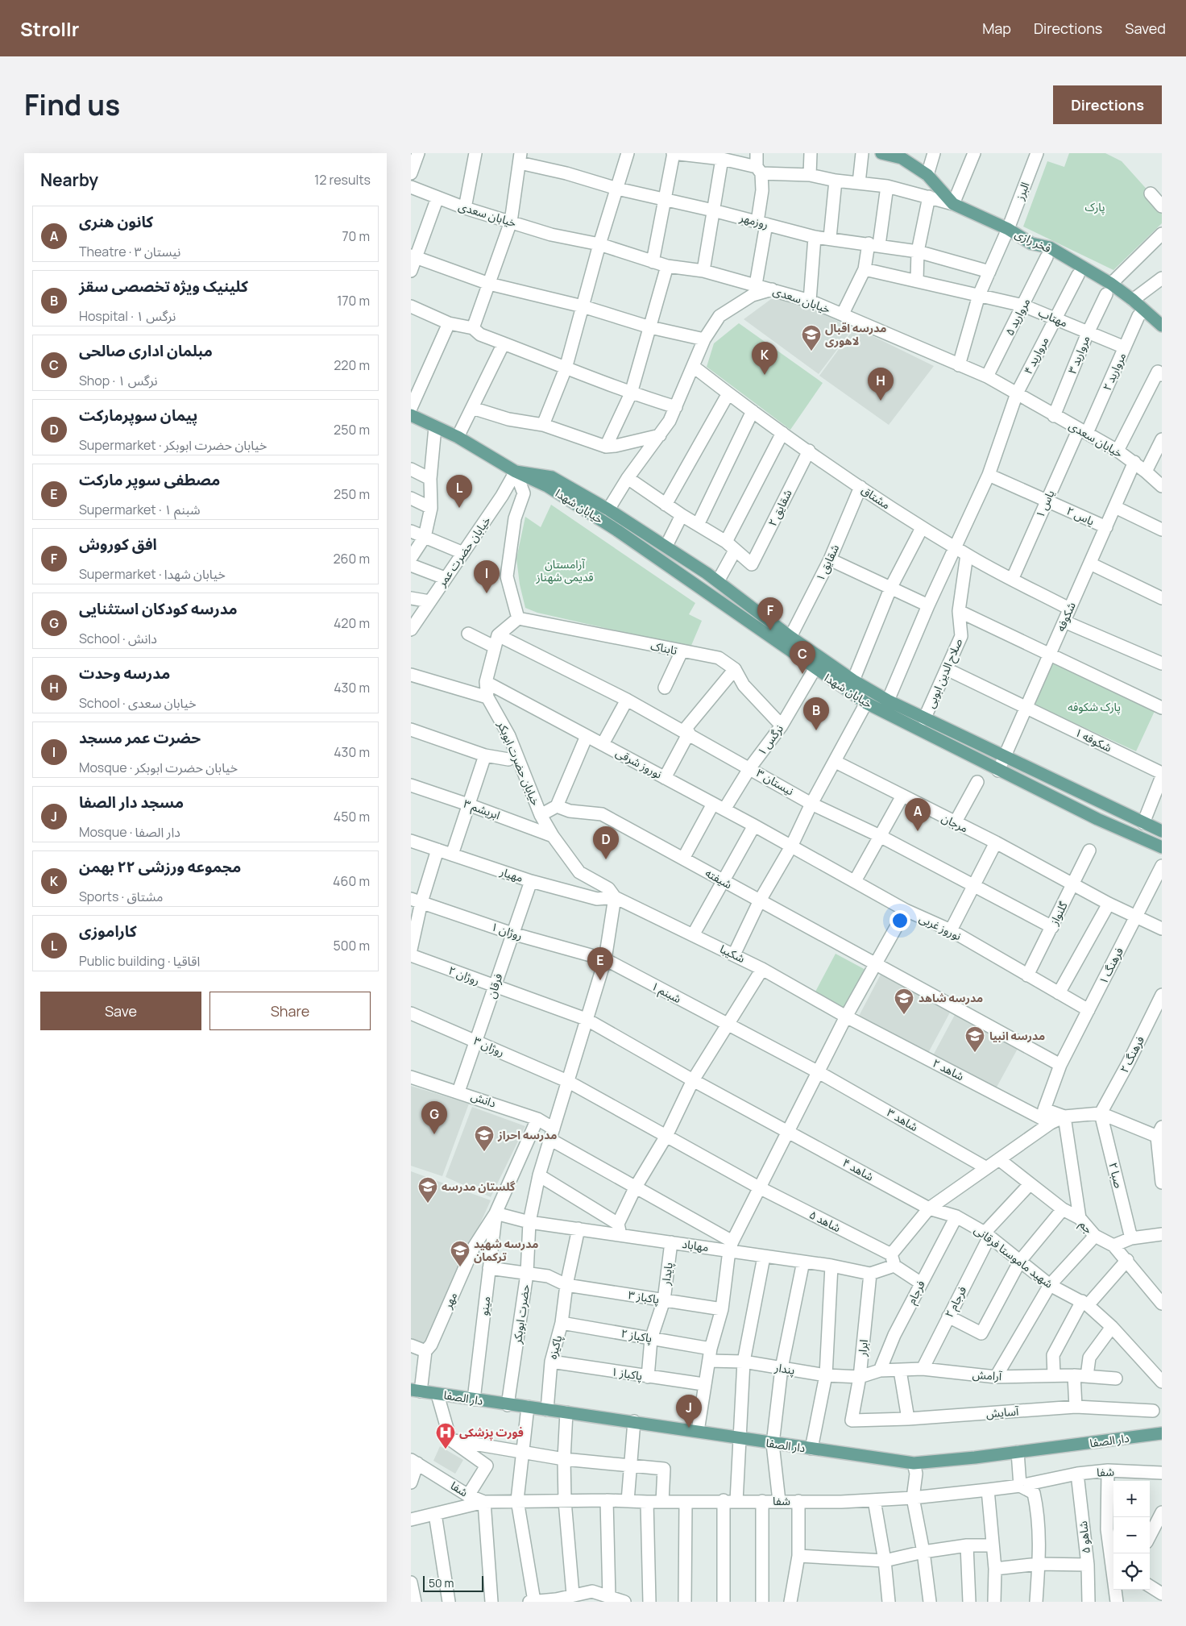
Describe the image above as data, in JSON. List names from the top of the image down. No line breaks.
{"streets":{"main road":["فخر رازی","خیابان شهدا","دار الصفا"],"street":["البرز","خیابان سعدی","روزمهر","مروارید ۵","مهتاب","مرواربد ۳","مروارید ۴","مروارید ۲","مشتاق","یاس ۱","شقایق ۲","یاس ۲","خیابان حضرت عمر","شقایق ۱","شکوفه","تابناک","صلاح الدین ابوبی","نرگس ۱","شکوفه ۱","خیابان حضرت ابوبکر","نوروز شرقی","نیستان ۳","ابریشم ۳","مرجان","مهیار","شیفته","گلنواز","نوروز غربی","روژان ۱","شکیبا","فرهنگ ۱","روژان ۲","فرقان","شبنم ۱","روژان ۳","فرهنگ ۲","شاهد ۲","دانش","شاهد ۳","شاهد ۴","صبا ۲","شاهد ۵","جم","مهاباد","شهید ماموستا فرقانی","پایدار","فرجام","پاکباز ۳","مهر","فرجام ۲","مینو","حضرت ابوبکر","پاکباز ۲","پاکیزه","ابرار","پندار","پاکباز ۱","آرامش","آسایش","شفا","شاهو ۵"]},"crossings":[["البرز","خیابان سعدی"],["البرز","روزمهر"],["البرز","فخر رازی"],["البرز","مهتاب"],["خیابان سعدی","مروارید ۵"],["خیابان سعدی","مرواربد ۳"],["خیابان سعدی","مروارید ۴"],["خیابان سعدی","مروارید ۲"],["خیابان سعدی","یاس ۱"],["خیابان سعدی","شکوفه"],["فخر رازی","مرواربد ۳"],["فخر رازی","مروارید ۲"],["مروارید ۵","مهتاب"],["مهتاب","مرواربد ۳"],["مهتاب","مروارید ۴"],["مهتاب","مروارید ۲"],["مروارید ۲","یاس ۱"],["مشتاق","یاس ۱"],["مشتاق","شقایق ۲"],["مشتاق","شقایق ۱"],["مشتاق","شکوفه"],["مشتاق","صلاح الدین ابوبی"],["یاس ۱","یاس ۲"],["خیابان شهدا","خیابان حضرت عمر"],["خیابان شهدا","شقایق ۱"],["خیابان شهدا","شکوفه"],["خیابان شهدا","صلاح الدین ابوبی"],["خیابان شهدا","نرگس ۱"],["یاس ۲","شکوفه"],["شکوفه","شکوفه ۱"],["تابناک","نرگس ۱"],["صلاح الدین ابوبی","شکوفه ۱"],["نرگس ۱","نوروز شرقی"],["نرگس ۱","نیستان ۳"],["خیابان حضرت ابوبکر","نوروز شرقی"],["خیابان حضرت ابوبکر","نیستان ۳"],["خیابان حضرت ابوبکر","ابریشم ۳"],["خیابان حضرت ابوبکر","مهیار"],["خیابان حضرت ابوبکر","شکیبا"],["خیابان حضرت ابوبکر","حضرت ابوبکر"],["نوروز شرقی","نوروز غربی"],["نیستان ۳","گلنواز"],["مرجان","گلنواز"],["مرجان","فرهنگ ۱"],["مهیار","شکیبا"],["مهیار","فرقان"],["مهیار","حضرت ابوبکر"],["شیفته","فرهنگ ۱"],["گلنواز","نوروز غربی"],["نوروز غربی","فرهنگ ۱"],["روژان ۱","فرقان"],["روژان ۱","شبنم ۱"],["روژان ۱","حضرت ابوبکر"],["شکیبا","شاهد ۲"],["شکیبا","حضرت ابوبکر"],["روژان ۲","فرقان"],["روژان ۲","شاهد ۴"],["روژان ۲","حضرت ابوبکر"],["فرقان","روژان ۳"],["فرقان","دانش"],["شبنم ۱","شاهد ۳"],["شبنم ۱","حضرت ابوبکر"],["روژان ۳","شاهد ۵"],["روژان ۳","حضرت ابوبکر"],["فرهنگ ۲","صبا ۲"],["دانش","مهاباد"],["دانش","حضرت ابوبکر"],["شاهد ۴","شهید ماموستا فرقانی"],["شاهد ۵","فرجام"],["جم","فرجام ۲"],["مهاباد","پایدار"],["مهاباد","مهر"],["مهاباد","مینو"],["مهاباد","حضرت ابوبکر"],["مهاباد","پاکیزه"],["مهاباد","ابرار"],["شهید ماموستا فرقانی","فرجام"],["شهید ماموستا فرقانی","فرجام ۲"],["پایدار","پاکباز ۳"],["پایدار","پاکباز ۲"],["پایدار","پاکباز ۱"],["فرجام","آرامش"],["پاکباز ۳","مینو"],["پاکباز ۳","حضرت ابوبکر"],["پاکباز ۳","پاکیزه"],["مهر","مینو"],["مهر","دار الصفا"],["فرجام ۲","آرامش"],["مینو","دار الصفا"],["حضرت ابوبکر","دار الصفا"],["پاکباز ۲","پاکیزه"],["پاکیزه","پاکباز ۱"],["پاکیزه","دار الصفا"],["ابرار","پندار"],["ابرار","آرامش"],["ابرار","آسایش"],["پندار","آرامش"],["شفا","شاهو ۵"]],"parks":["پارک","آرامستان قدیمی شهناز","پارک شکوفه"],"places":{"school or university":["مدرسه اقبال لاهوری","مدرسه شاهد","مدرسه انبیا","مدرسه احراز","گلستان مدرسه","مدرسه شهید ترکمان"],"hospital":["فورت پزشکی"]},"scale_bar":"50 m","page":{"header":"Strollr","nav":["Map","Directions","Saved"],"title":"Find us","buttons":["Directions",["Save","Share"]],"heading":["Nearby","12 results"],"list":[{"mark":"A","name":"کانون هنری","note":"Theatre · نیستان ۳","value":"70 m"},{"mark":"B","name":"کلینیک ویژه تخصصی سقز","note":"Hospital · نرگس ۱","value":"170 m"},{"mark":"C","name":"مبلمان اداری صالحی","note":"Shop · نرگس ۱","value":"220 m"},{"mark":"D","name":"پیمان سوپرمارکت","note":"Supermarket · خیابان حضرت ابوبکر","value":"250 m"},{"mark":"E","name":"مصطفی سوپر مارکت","note":"Supermarket · شبنم ۱","value":"250 m"},{"mark":"F","name":"افق کوروش","note":"Supermarket · خیابان شهدا","value":"260 m"},{"mark":"G","name":"مدرسه کودکان استثنایی","note":"School · دانش","value":"420 m"},{"mark":"H","name":"مدرسه وحدت","note":"School · خیابان سعدی","value":"430 m"},{"mark":"I","name":"حضرت عمر مسجد","note":"Mosque · خیابان حضرت ابوبکر","value":"430 m"},{"mark":"J","name":"مسجد دار الصفا","note":"Mosque · دار الصفا","value":"450 m"},{"mark":"K","name":"مجموعه ورزشی ۲۲ بهمن","note":"Sports · مشتاق","value":"460 m"},{"mark":"L","name":"کاراموزی","note":"Public building · اقاقیا","value":"500 m"}],"pins":["K","H","L","I","F","C","B","A","D","E","G","J"],"map_buttons":["+","−"],"scale":"50 m"}}
